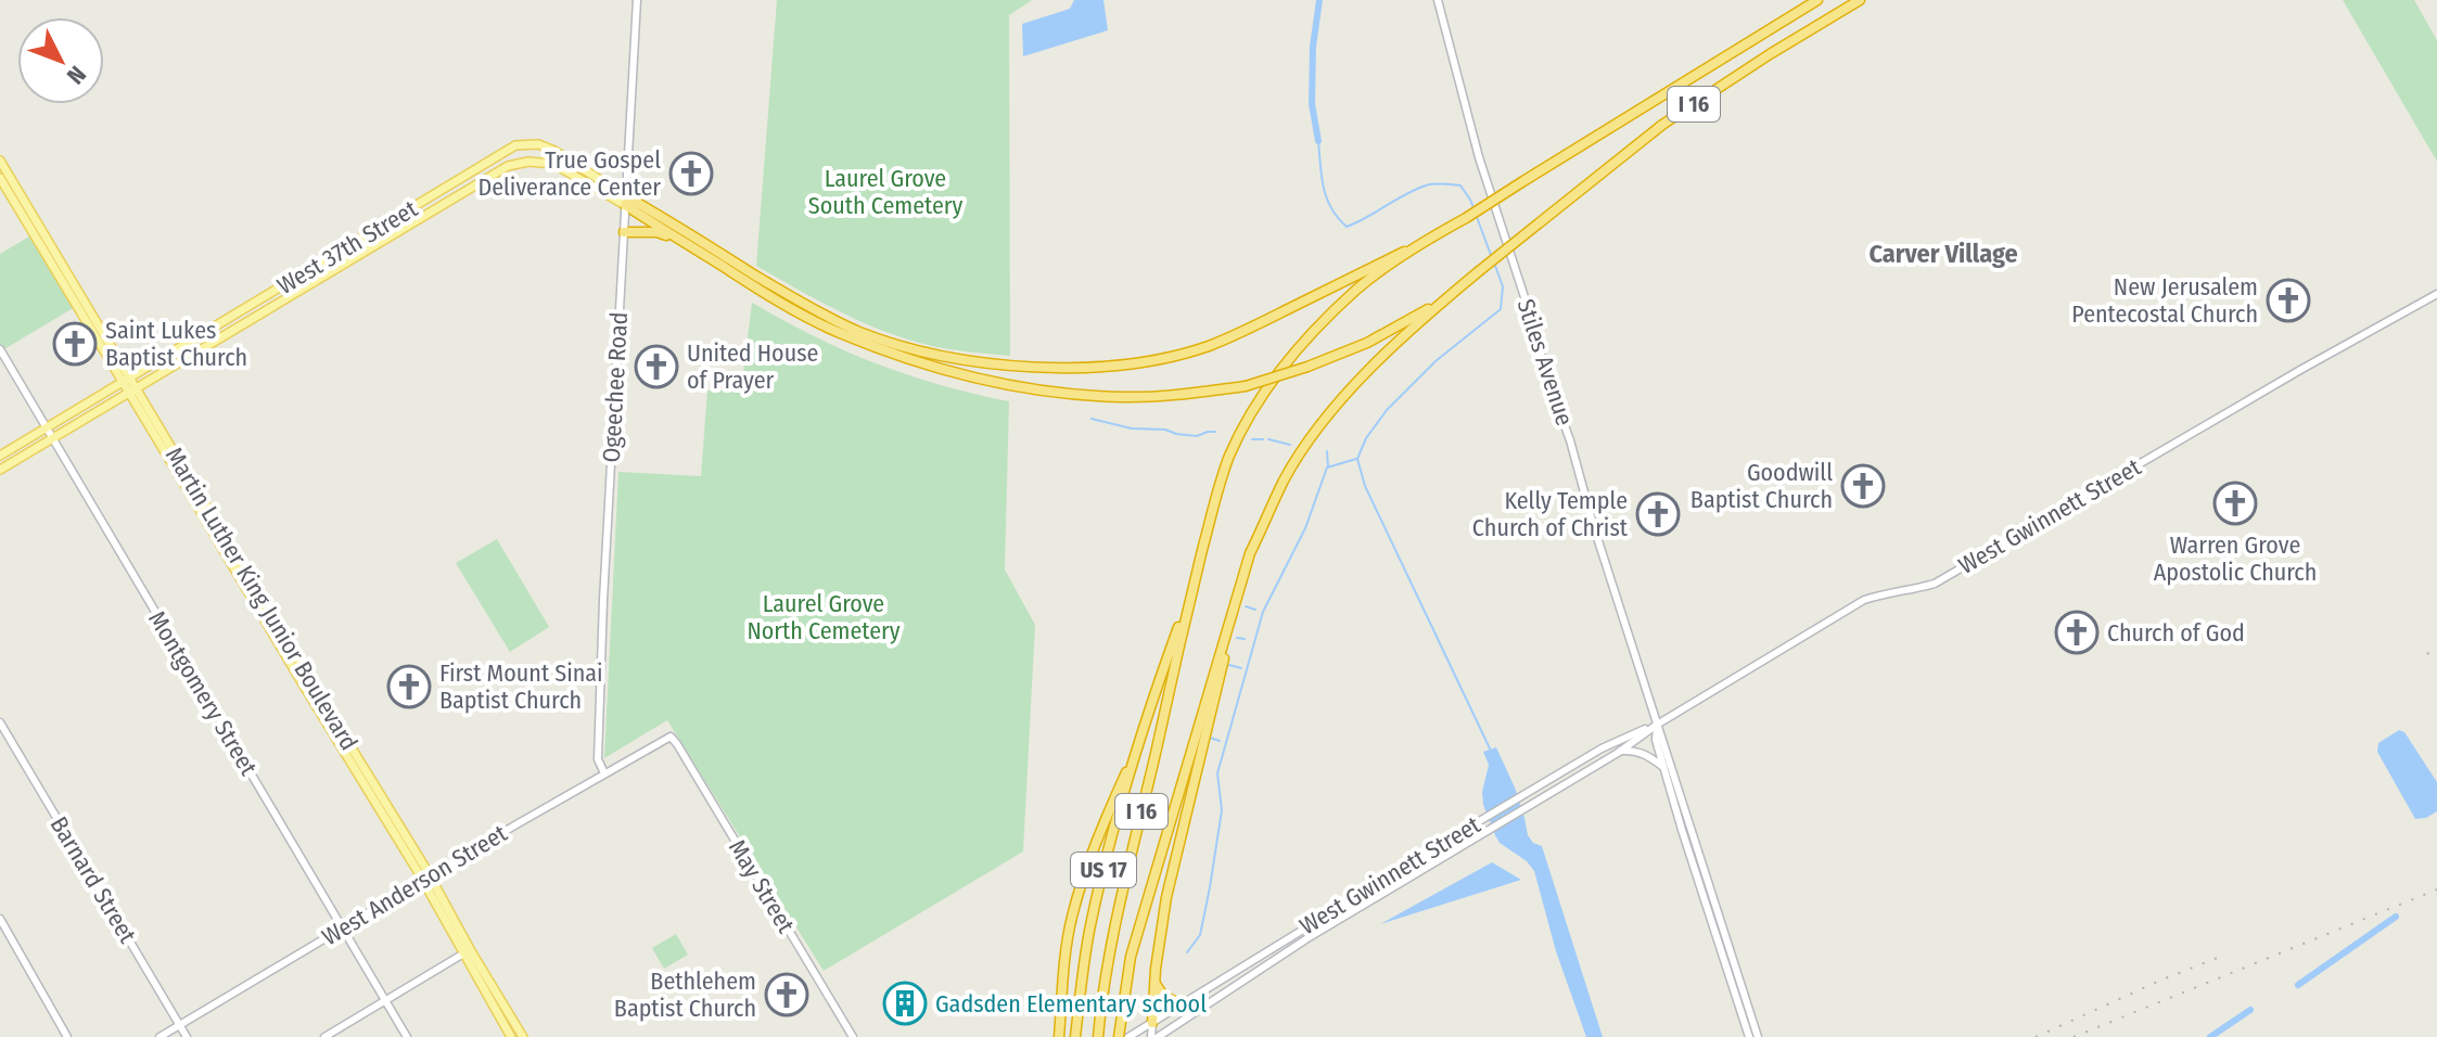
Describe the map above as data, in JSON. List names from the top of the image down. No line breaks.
{"streets":{"highway":["I 16","US 17"],"main road":["West 37th Street","Stiles Avenue","Ogeechee Road","West Gwinnett Street","Martin Luther King Junior Boulevard","Montgomery Street","Barnard Street","West Anderson Street","May Street"]},"crossings":[["I 16","US 17"],["West 37th Street","Ogeechee Road"],["West 37th Street","Martin Luther King Junior Boulevard"],["West 37th Street","Montgomery Street"],["Stiles Avenue","West Gwinnett Street"],["Ogeechee Road","West Anderson Street"],["Martin Luther King Junior Boulevard","West Anderson Street"],["Montgomery Street","West Anderson Street"],["Barnard Street","West Anderson Street"],["West Anderson Street","May Street"]],"districts":["Carver Village"],"parks":["Laurel Grove South Cemetery","Laurel Grove North Cemetery"],"places":{"church":["True Gospel Deliverance Center","New Jerusalem Pentecostal Church","Saint Lukes Baptist Church","United House of Prayer","Goodwill Baptist Church","Warren Grove Apostolic Church","Kelly Temple Church of Christ","Church of God","First Mount Sinai Baptist Church","Bethlehem Baptist Church"],"building":["Gadsden Elementary school"]},"north":"bottom right"}
